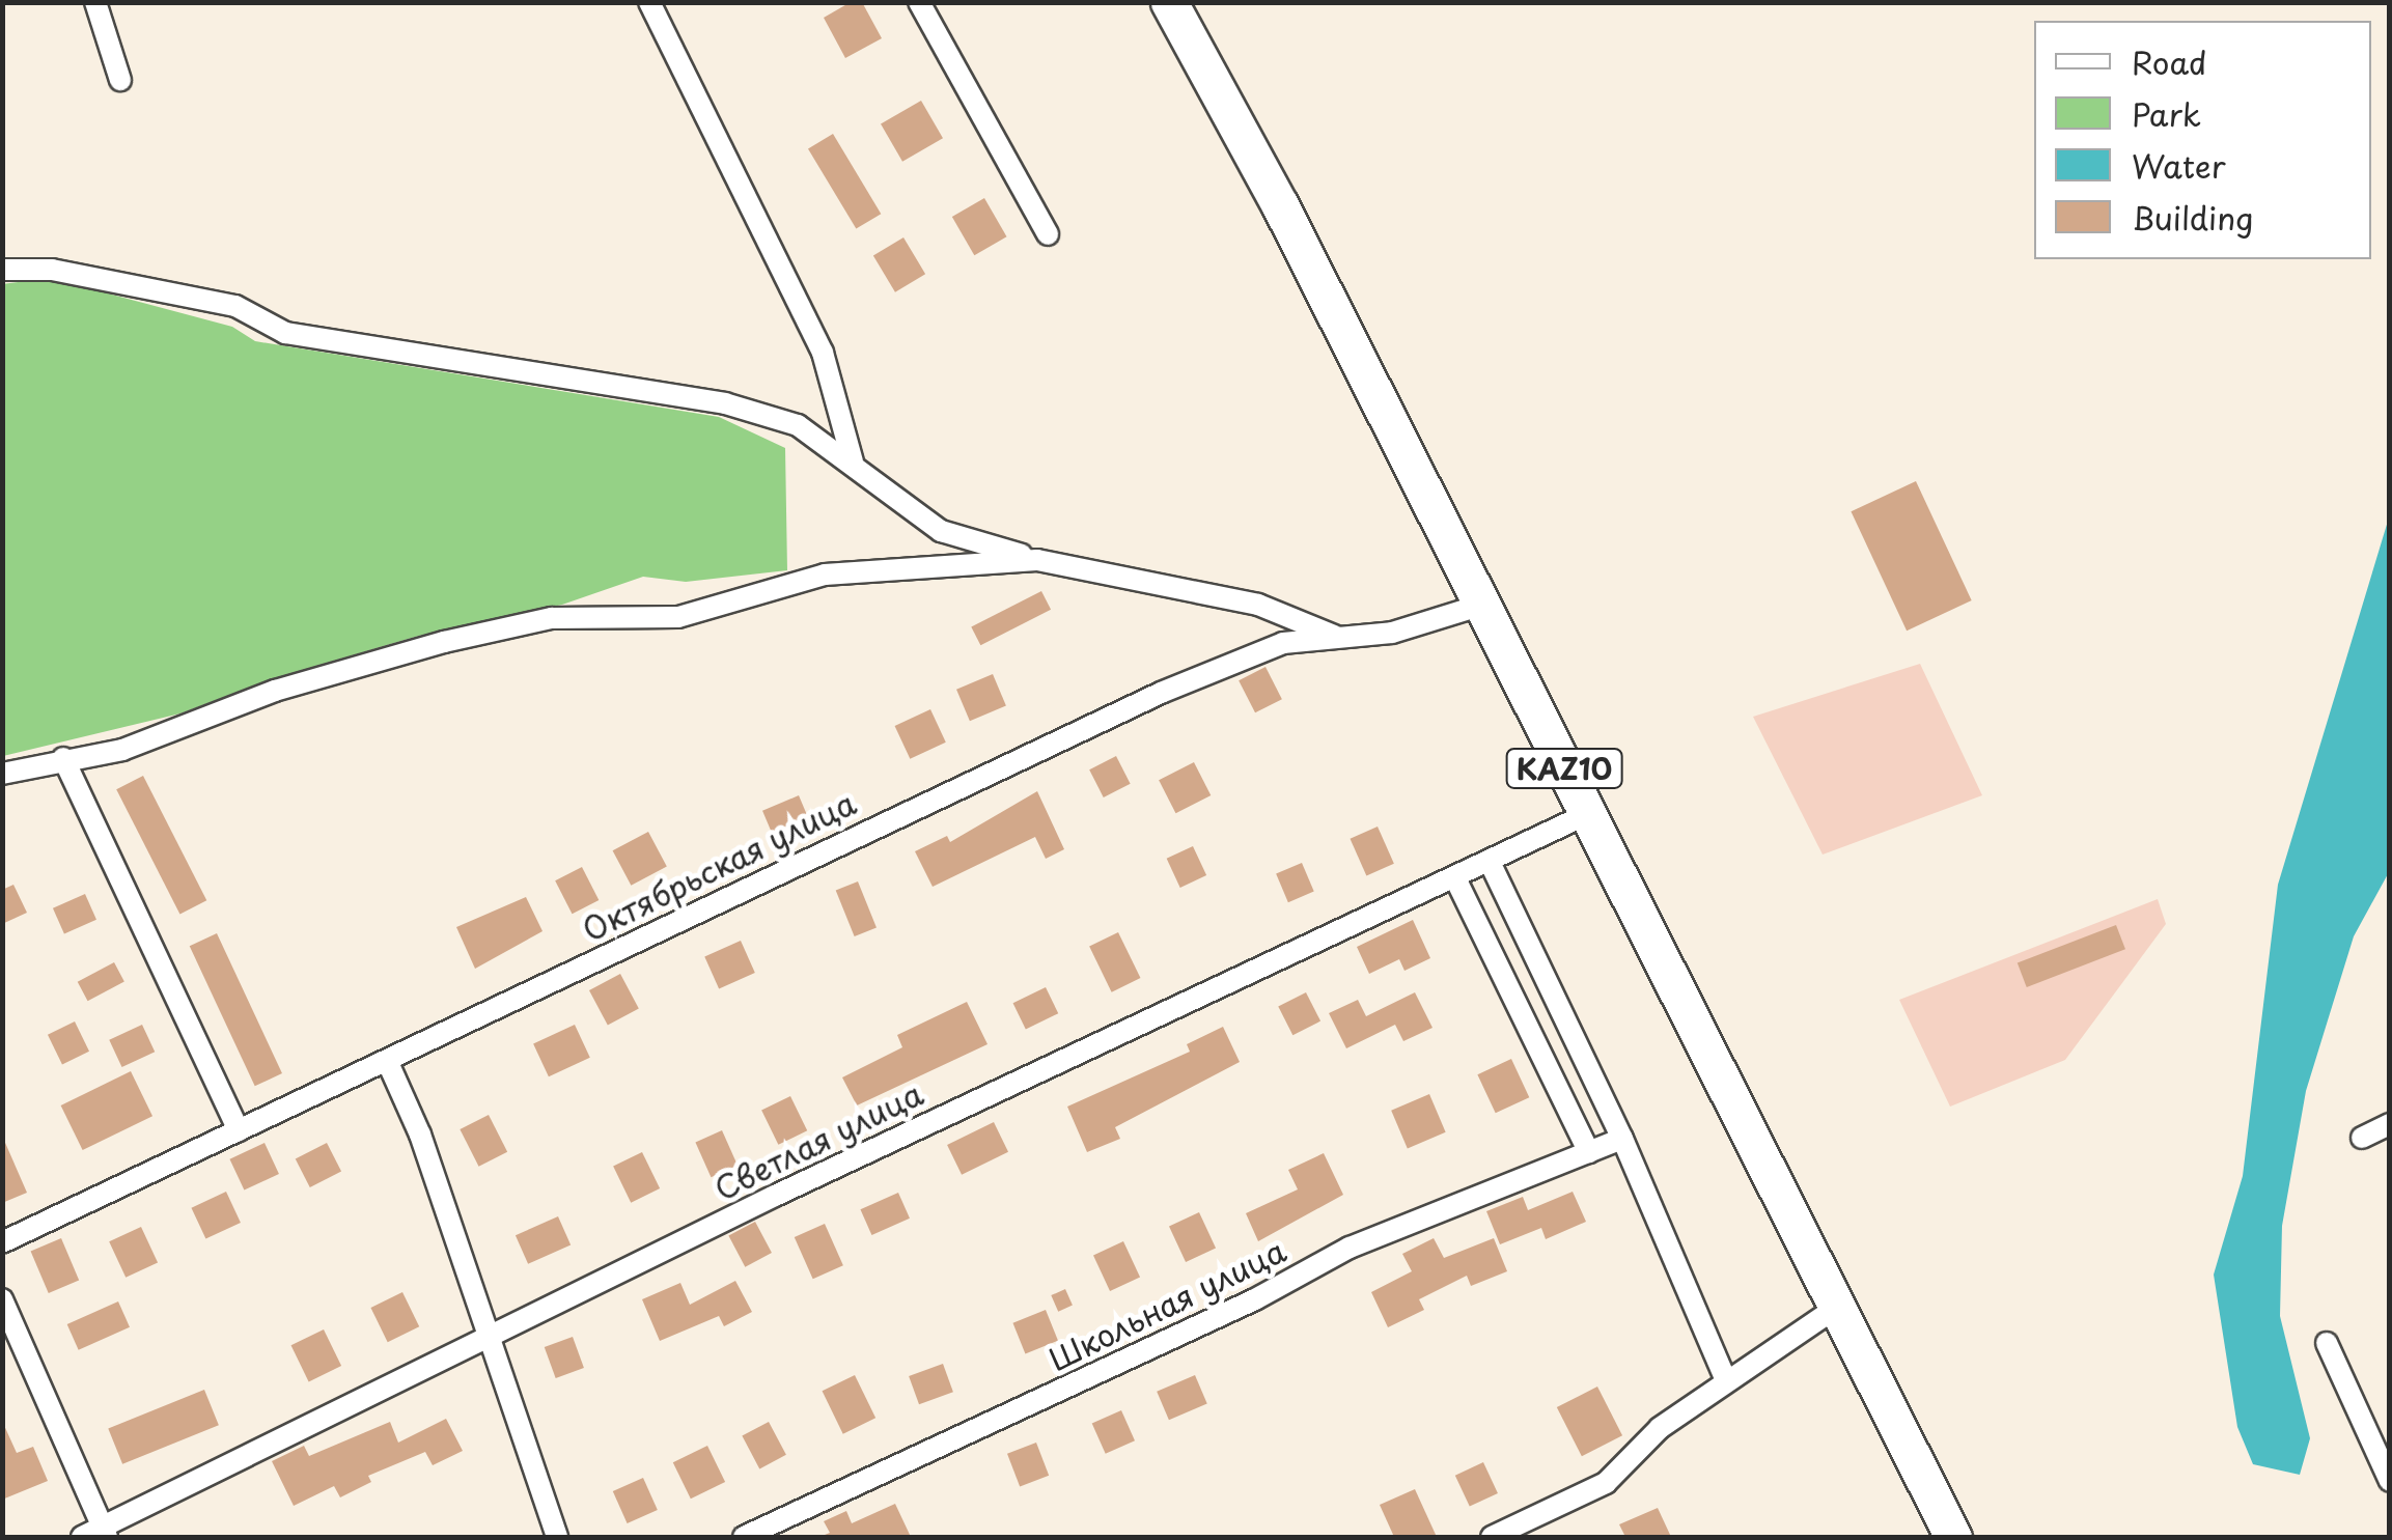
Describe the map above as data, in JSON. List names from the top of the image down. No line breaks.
{"streets":{"highway":["KAZ10"],"street":["Октябрьская улица","Светлая улица","Школьная улица"]},"crossings":[["KAZ10","Октябрьская улица"],["KAZ10","Светлая улица"]],"legend":["Road","Park","Water","Building"]}
